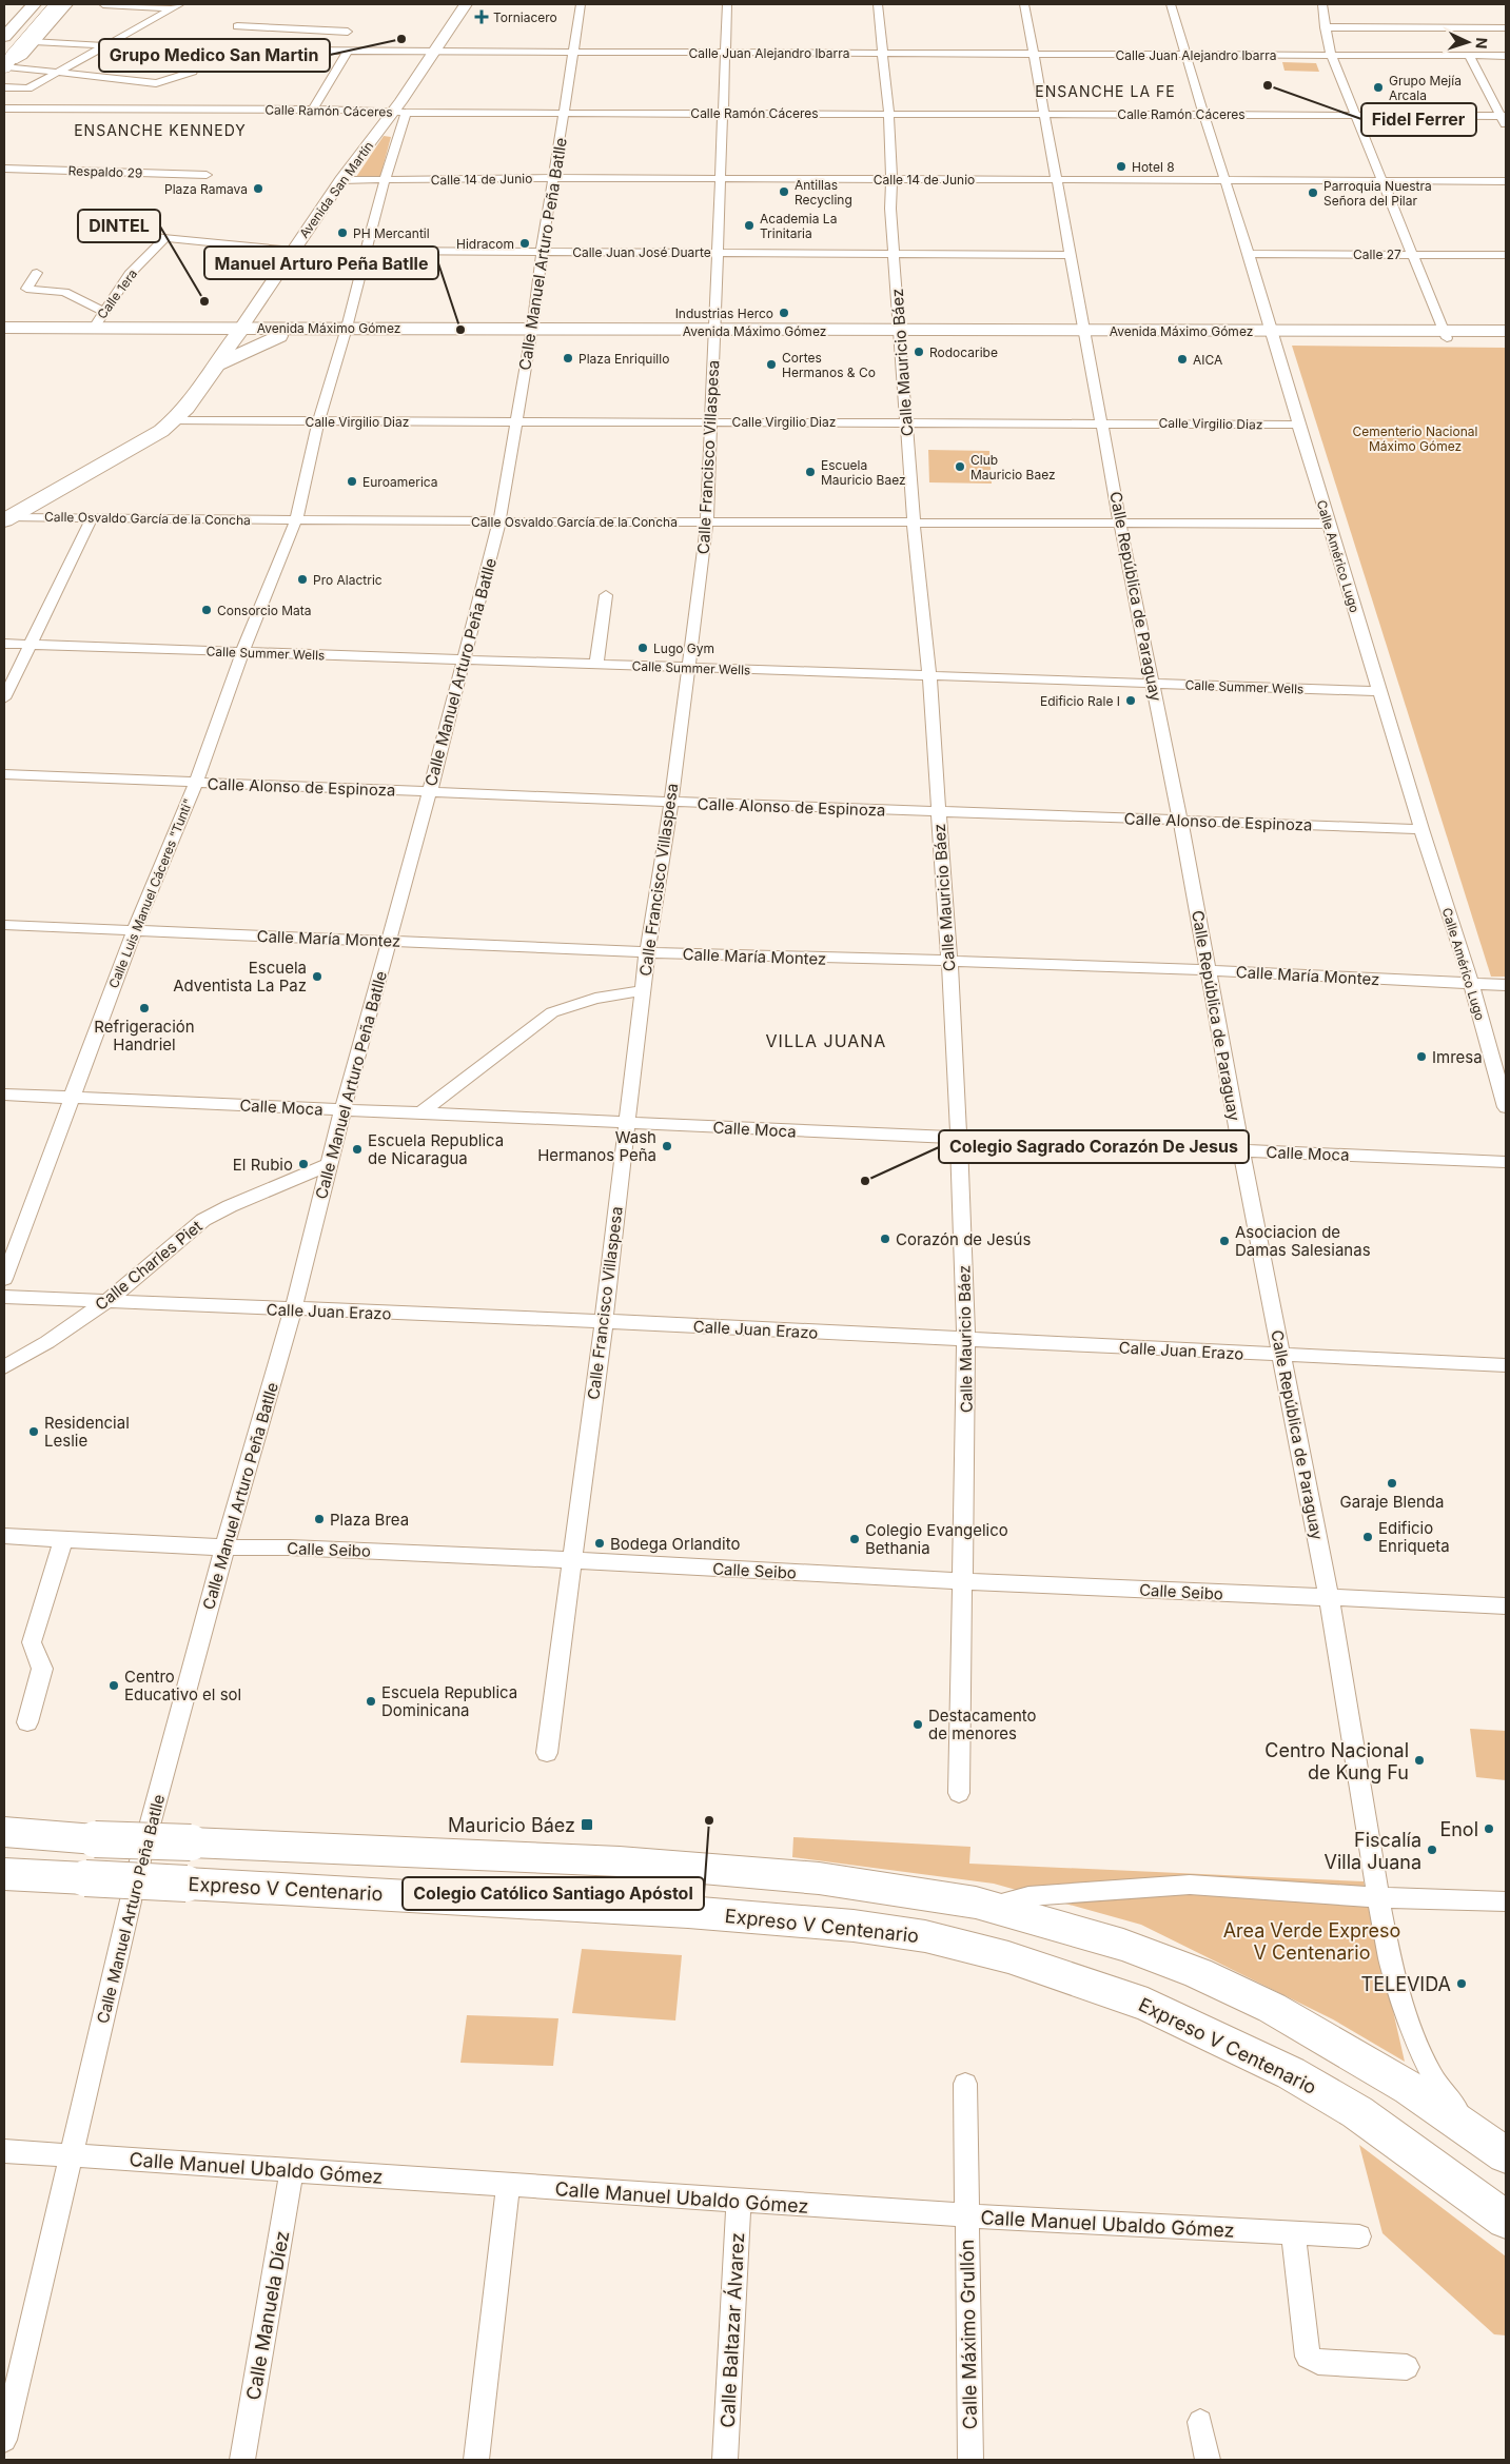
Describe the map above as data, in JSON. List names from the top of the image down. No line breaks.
{"streets":{"main road":["Avenida San Martín","Avenida Máximo Gómez","Expreso V Centenario"],"street":["Calle Juan Alejandro lbarra","Calle Ramón Cáceres","Respaldo 29","Calle 14 de Junio","Calle Juan José Duarte","Calle Manuel Arturo Peña Batlle","Calle 27","Calle 1era","Calle Mauricio Báez","Calle Virgilio Diaz","Calle Francisco Villaspesa","Calle Osvaldo García de la Concha","Calle Américo Lugo","Calle República de Paraguay","Calle Summer Wells","Calle Alonso de Espinoza","Calle Luis Manuel Cáceres \"Tunti\"","Calle María Montez","Calle Moca","Calle Charles Piet","Calle Juan Erazo","Calle Seibo","Calle Manuel Ubaldo Gómez","Calle Manuela Díez","Calle Baltazar Álvarez","Calle Máximo Grullón"]},"crossings":[["Calle Juan Alejandro lbarra","Avenida San Martín"],["Calle Juan Alejandro lbarra","Calle Manuel Arturo Peña Batlle"],["Calle Juan Alejandro lbarra","Calle Mauricio Báez"],["Calle Juan Alejandro lbarra","Calle Francisco Villaspesa"],["Calle Juan Alejandro lbarra","Calle Américo Lugo"],["Calle Juan Alejandro lbarra","Calle República de Paraguay"],["Calle Ramón Cáceres","Avenida San Martín"],["Calle Ramón Cáceres","Calle Manuel Arturo Peña Batlle"],["Calle Ramón Cáceres","Calle Mauricio Báez"],["Calle Ramón Cáceres","Calle Francisco Villaspesa"],["Calle Ramón Cáceres","Calle Américo Lugo"],["Calle Ramón Cáceres","Calle República de Paraguay"],["Calle Ramón Cáceres","Calle Luis Manuel Cáceres \"Tunti\""],["Calle 14 de Junio","Avenida San Martín"],["Calle 14 de Junio","Calle Manuel Arturo Peña Batlle"],["Calle 14 de Junio","Calle Mauricio Báez"],["Calle 14 de Junio","Calle Francisco Villaspesa"],["Calle 14 de Junio","Calle Américo Lugo"],["Calle 14 de Junio","Calle República de Paraguay"],["Calle 14 de Junio","Calle Luis Manuel Cáceres \"Tunti\""],["Avenida San Martín","Calle Juan José Duarte"],["Avenida San Martín","Avenida Máximo Gómez"],["Avenida San Martín","Calle Virgilio Diaz"],["Avenida San Martín","Calle Osvaldo García de la Concha"],["Avenida San Martín","Calle Luis Manuel Cáceres \"Tunti\""],["Calle Juan José Duarte","Calle Manuel Arturo Peña Batlle"],["Calle Juan José Duarte","Calle 1era"],["Calle Juan José Duarte","Calle Mauricio Báez"],["Calle Juan José Duarte","Calle Francisco Villaspesa"],["Calle Juan José Duarte","Calle República de Paraguay"],["Calle Juan José Duarte","Calle Luis Manuel Cáceres \"Tunti\""],["Calle Manuel Arturo Peña Batlle","Avenida Máximo Gómez"],["Calle Manuel Arturo Peña Batlle","Calle Virgilio Diaz"],["Calle Manuel Arturo Peña Batlle","Calle Osvaldo García de la Concha"],["Calle Manuel Arturo Peña Batlle","Calle Summer Wells"],["Calle Manuel Arturo Peña Batlle","Calle Alonso de Espinoza"],["Calle Manuel Arturo Peña Batlle","Calle María Montez"],["Calle Manuel Arturo Peña Batlle","Calle Moca"],["Calle Manuel Arturo Peña Batlle","Calle Charles Piet"],["Calle Manuel Arturo Peña Batlle","Calle Juan Erazo"],["Calle Manuel Arturo Peña Batlle","Calle Seibo"],["Calle Manuel Arturo Peña Batlle","Calle Manuel Ubaldo Gómez"],["Calle 27","Calle Américo Lugo"],["Calle 1era","Avenida Máximo Gómez"],["Avenida Máximo Gómez","Calle Mauricio Báez"],["Avenida Máximo Gómez","Calle Francisco Villaspesa"],["Avenida Máximo Gómez","Calle Américo Lugo"],["Avenida Máximo Gómez","Calle República de Paraguay"],["Avenida Máximo Gómez","Calle Luis Manuel Cáceres \"Tunti\""],["Calle Mauricio Báez","Calle Virgilio Diaz"],["Calle Mauricio Báez","Calle Osvaldo García de la Concha"],["Calle Mauricio Báez","Calle Summer Wells"],["Calle Mauricio Báez","Calle Alonso de Espinoza"],["Calle Mauricio Báez","Calle María Montez"],["Calle Mauricio Báez","Calle Moca"],["Calle Mauricio Báez","Calle Juan Erazo"],["Calle Mauricio Báez","Calle Seibo"],["Calle Virgilio Diaz","Calle Francisco Villaspesa"],["Calle Virgilio Diaz","Calle Américo Lugo"],["Calle Virgilio Diaz","Calle República de Paraguay"],["Calle Virgilio Diaz","Calle Luis Manuel Cáceres \"Tunti\""],["Calle Francisco Villaspesa","Calle Osvaldo García de la Concha"],["Calle Francisco Villaspesa","Calle Summer Wells"],["Calle Francisco Villaspesa","Calle Alonso de Espinoza"],["Calle Francisco Villaspesa","Calle María Montez"],["Calle Francisco Villaspesa","Calle Moca"],["Calle Francisco Villaspesa","Calle Juan Erazo"],["Calle Francisco Villaspesa","Calle Seibo"],["Calle Osvaldo García de la Concha","Calle Américo Lugo"],["Calle Osvaldo García de la Concha","Calle República de Paraguay"],["Calle Osvaldo García de la Concha","Calle Luis Manuel Cáceres \"Tunti\""],["Calle Américo Lugo","Calle Summer Wells"],["Calle Américo Lugo","Calle Alonso de Espinoza"],["Calle Américo Lugo","Calle María Montez"],["Calle República de Paraguay","Calle Summer Wells"],["Calle República de Paraguay","Calle Alonso de Espinoza"],["Calle República de Paraguay","Calle María Montez"],["Calle República de Paraguay","Calle Moca"],["Calle República de Paraguay","Calle Juan Erazo"],["Calle República de Paraguay","Calle Seibo"],["Calle Summer Wells","Calle Luis Manuel Cáceres \"Tunti\""],["Calle Alonso de Espinoza","Calle Luis Manuel Cáceres \"Tunti\""],["Calle Luis Manuel Cáceres \"Tunti\"","Calle María Montez"],["Calle Luis Manuel Cáceres \"Tunti\"","Calle Moca"],["Calle Charles Piet","Calle Juan Erazo"],["Calle Manuel Ubaldo Gómez","Calle Manuela Díez"],["Calle Manuel Ubaldo Gómez","Calle Baltazar Álvarez"],["Calle Manuel Ubaldo Gómez","Calle Máximo Grullón"]],"districts":["ENSANCHE LA FE","ENSANCHE KENNEDY","VILLA JUANA"],"parks":["Cementerio Nacional Máximo Gómez","Area Verde Expreso V Centenario"],"places":{"health":["Torniacero"],"other":["Grupo Medico San Martin","Fidel Ferrer","Grupo Mejía Arcala","Hotel 8","Plaza Ramava","Antillas Recycling","Parroquia Nuestra Señora del Pilar","Academia La Trinitaria","PH Mercantil","Hidracom","DINTEL","Industrias Herco","Manuel Arturo Peña Batlle","Rodocaribe","Plaza Enriquillo","AICA","Cortes Hermanos & Co","Club Mauricio Baez","Escuela Mauricio Baez","Euroamerica","Pro Alactric","Consorcio Mata","Lugo Gym","Edificio Rale I","Escuela Adventista La Paz","Refrigeración Handriel","Imresa","Wash Hermanos Peña","Escuela Republica de Nicaragua","El Rubio","Colegio Sagrado Corazón De Jesus","Corazón de Jesús","Asociacion de Damas Salesianas","Residencial Leslie","Garaje Blenda","Plaza Brea","Edificio Enriqueta","Colegio Evangelico Bethania","Bodega Orlandito","Centro Educativo el sol","Escuela Republica Dominicana","Destacamento de menores","Centro Nacional de Kung Fu","Colegio Católico Santiago Apóstol","Enol","Fiscalía Villa Juana","TELEVIDA"],"transit":["Mauricio Báez"]},"north":"right"}
